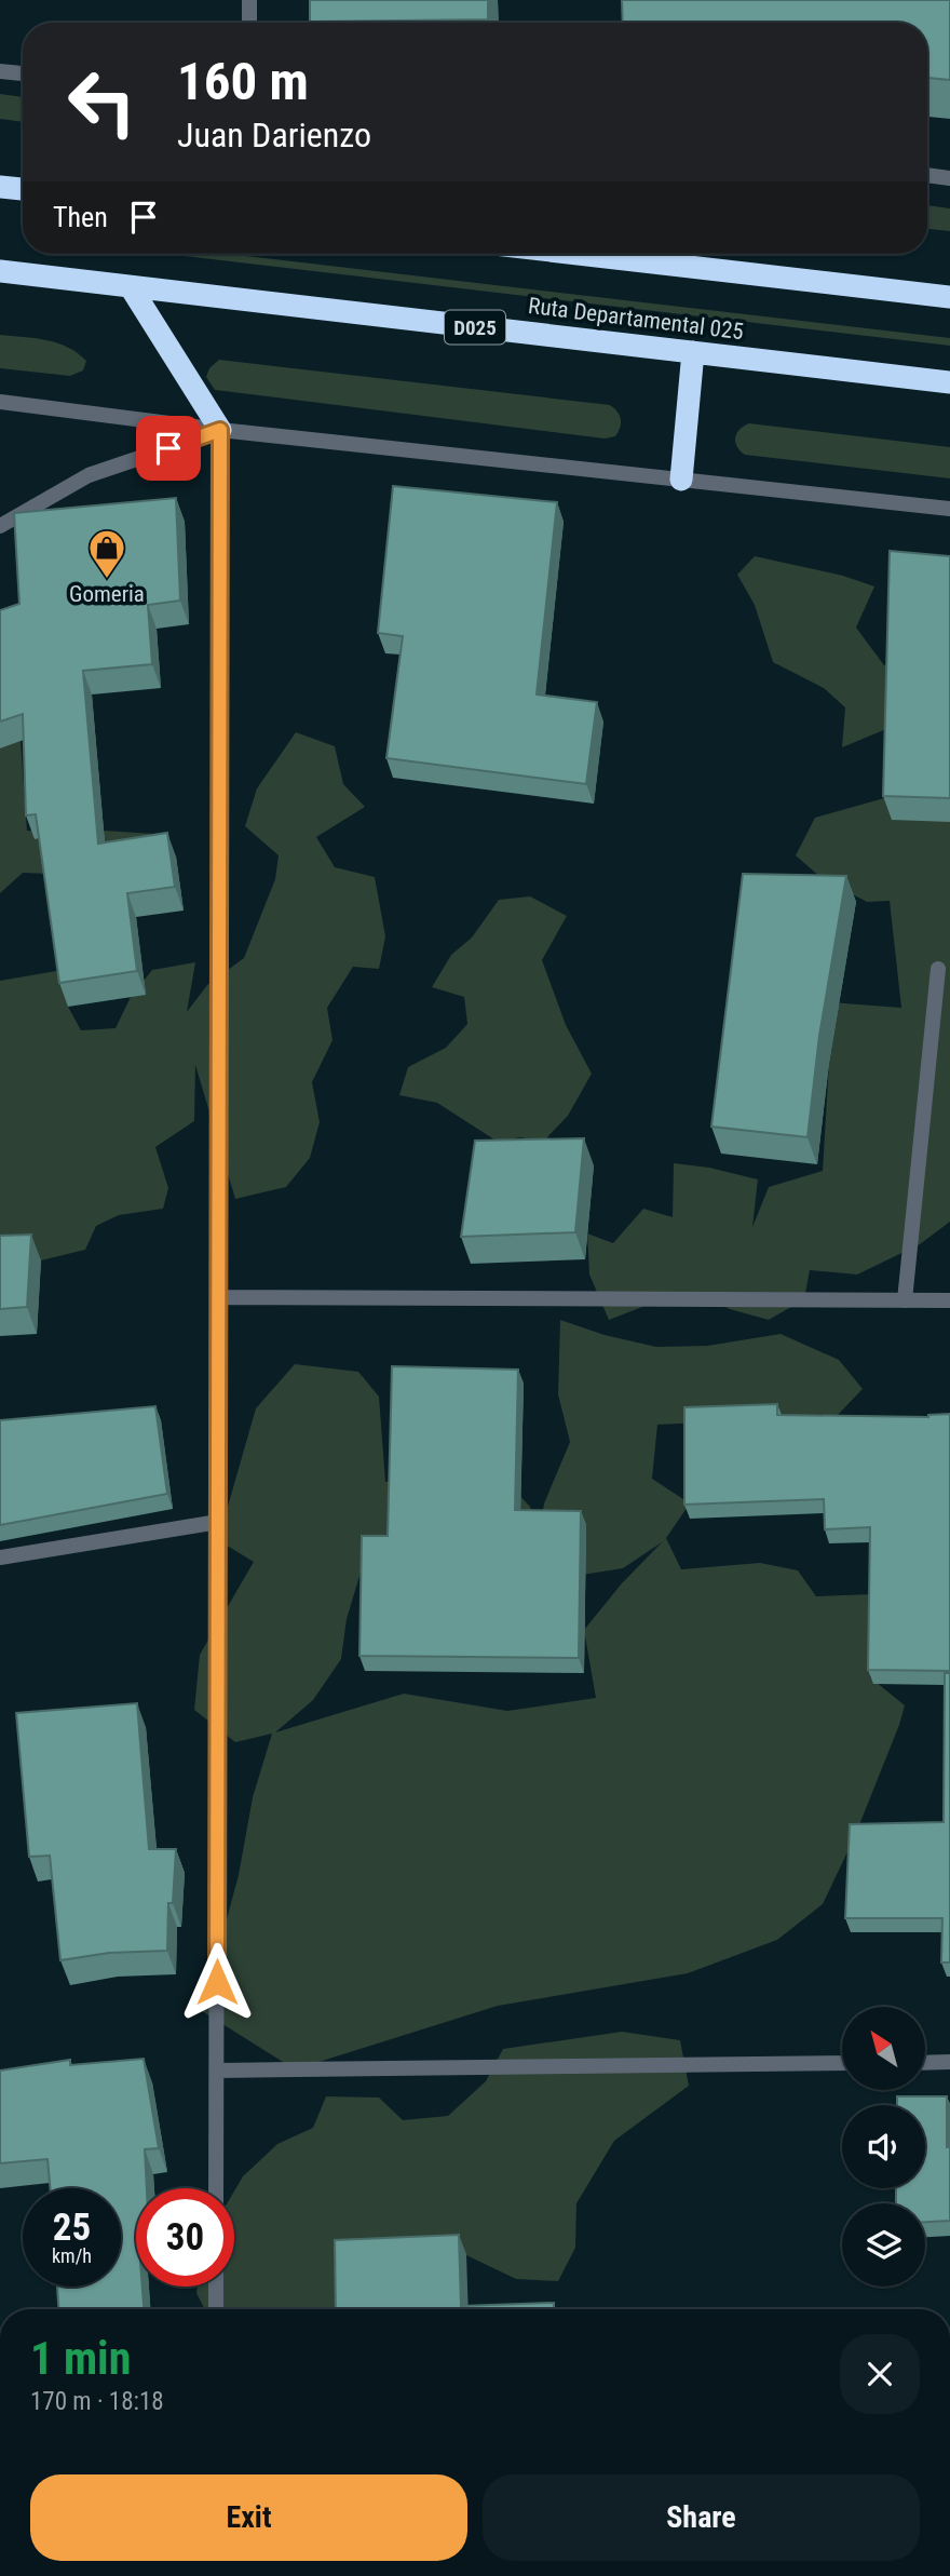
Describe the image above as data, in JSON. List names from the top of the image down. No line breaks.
{"streets":{"highway":["Ruta Departamental 025","D025"]},"places":{"shop":["Gomeria"]},"north":"top left","page":{"turn":["160 m","Juan Darienzo"],"then":"Then","speed":"25 km/h","limit":"30","heading":["1 min","170 m · 18:18"],"buttons":["Exit","Share"]}}
